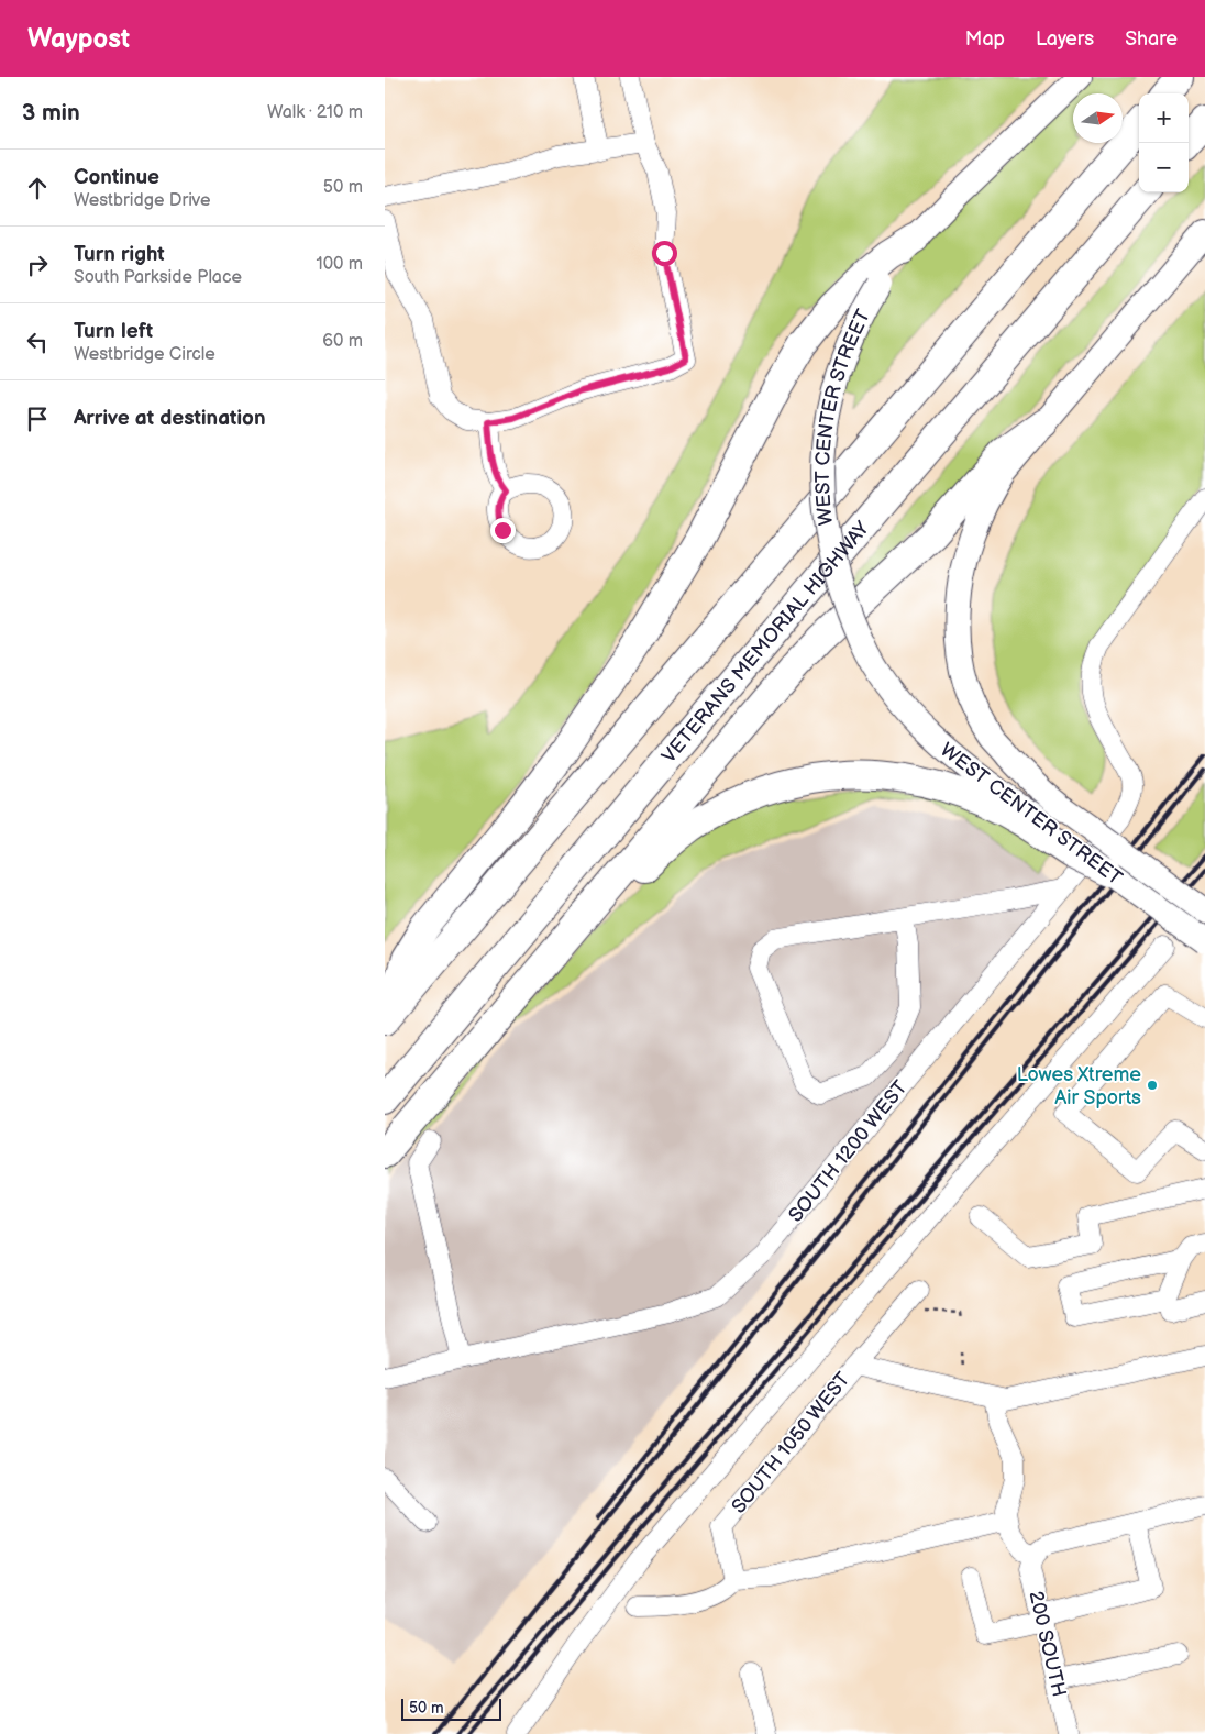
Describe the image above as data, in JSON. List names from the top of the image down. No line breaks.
{"streets":{"highway":["VETERANS MEMORIAL HIGHWAY"],"main road":["WEST CENTER STREET"],"street":["SOUTH 1200 WEST","SOUTH 1050 WEST","200 SOUTH"]},"places":["Lowes Xtreme Air Sports"],"scale_bar":"50 m","north":"right","page":{"header":"Waypost","nav":["Map","Layers","Share"],"heading":["3 min","Walk · 210 m"],"map_buttons":["+","−"],"list":[["Continue","Westbridge Drive","50 m"],["Turn right","South Parkside Place","100 m"],["Turn left","Westbridge Circle","60 m"],"Arrive at destination"],"scale":"50 m"}}
